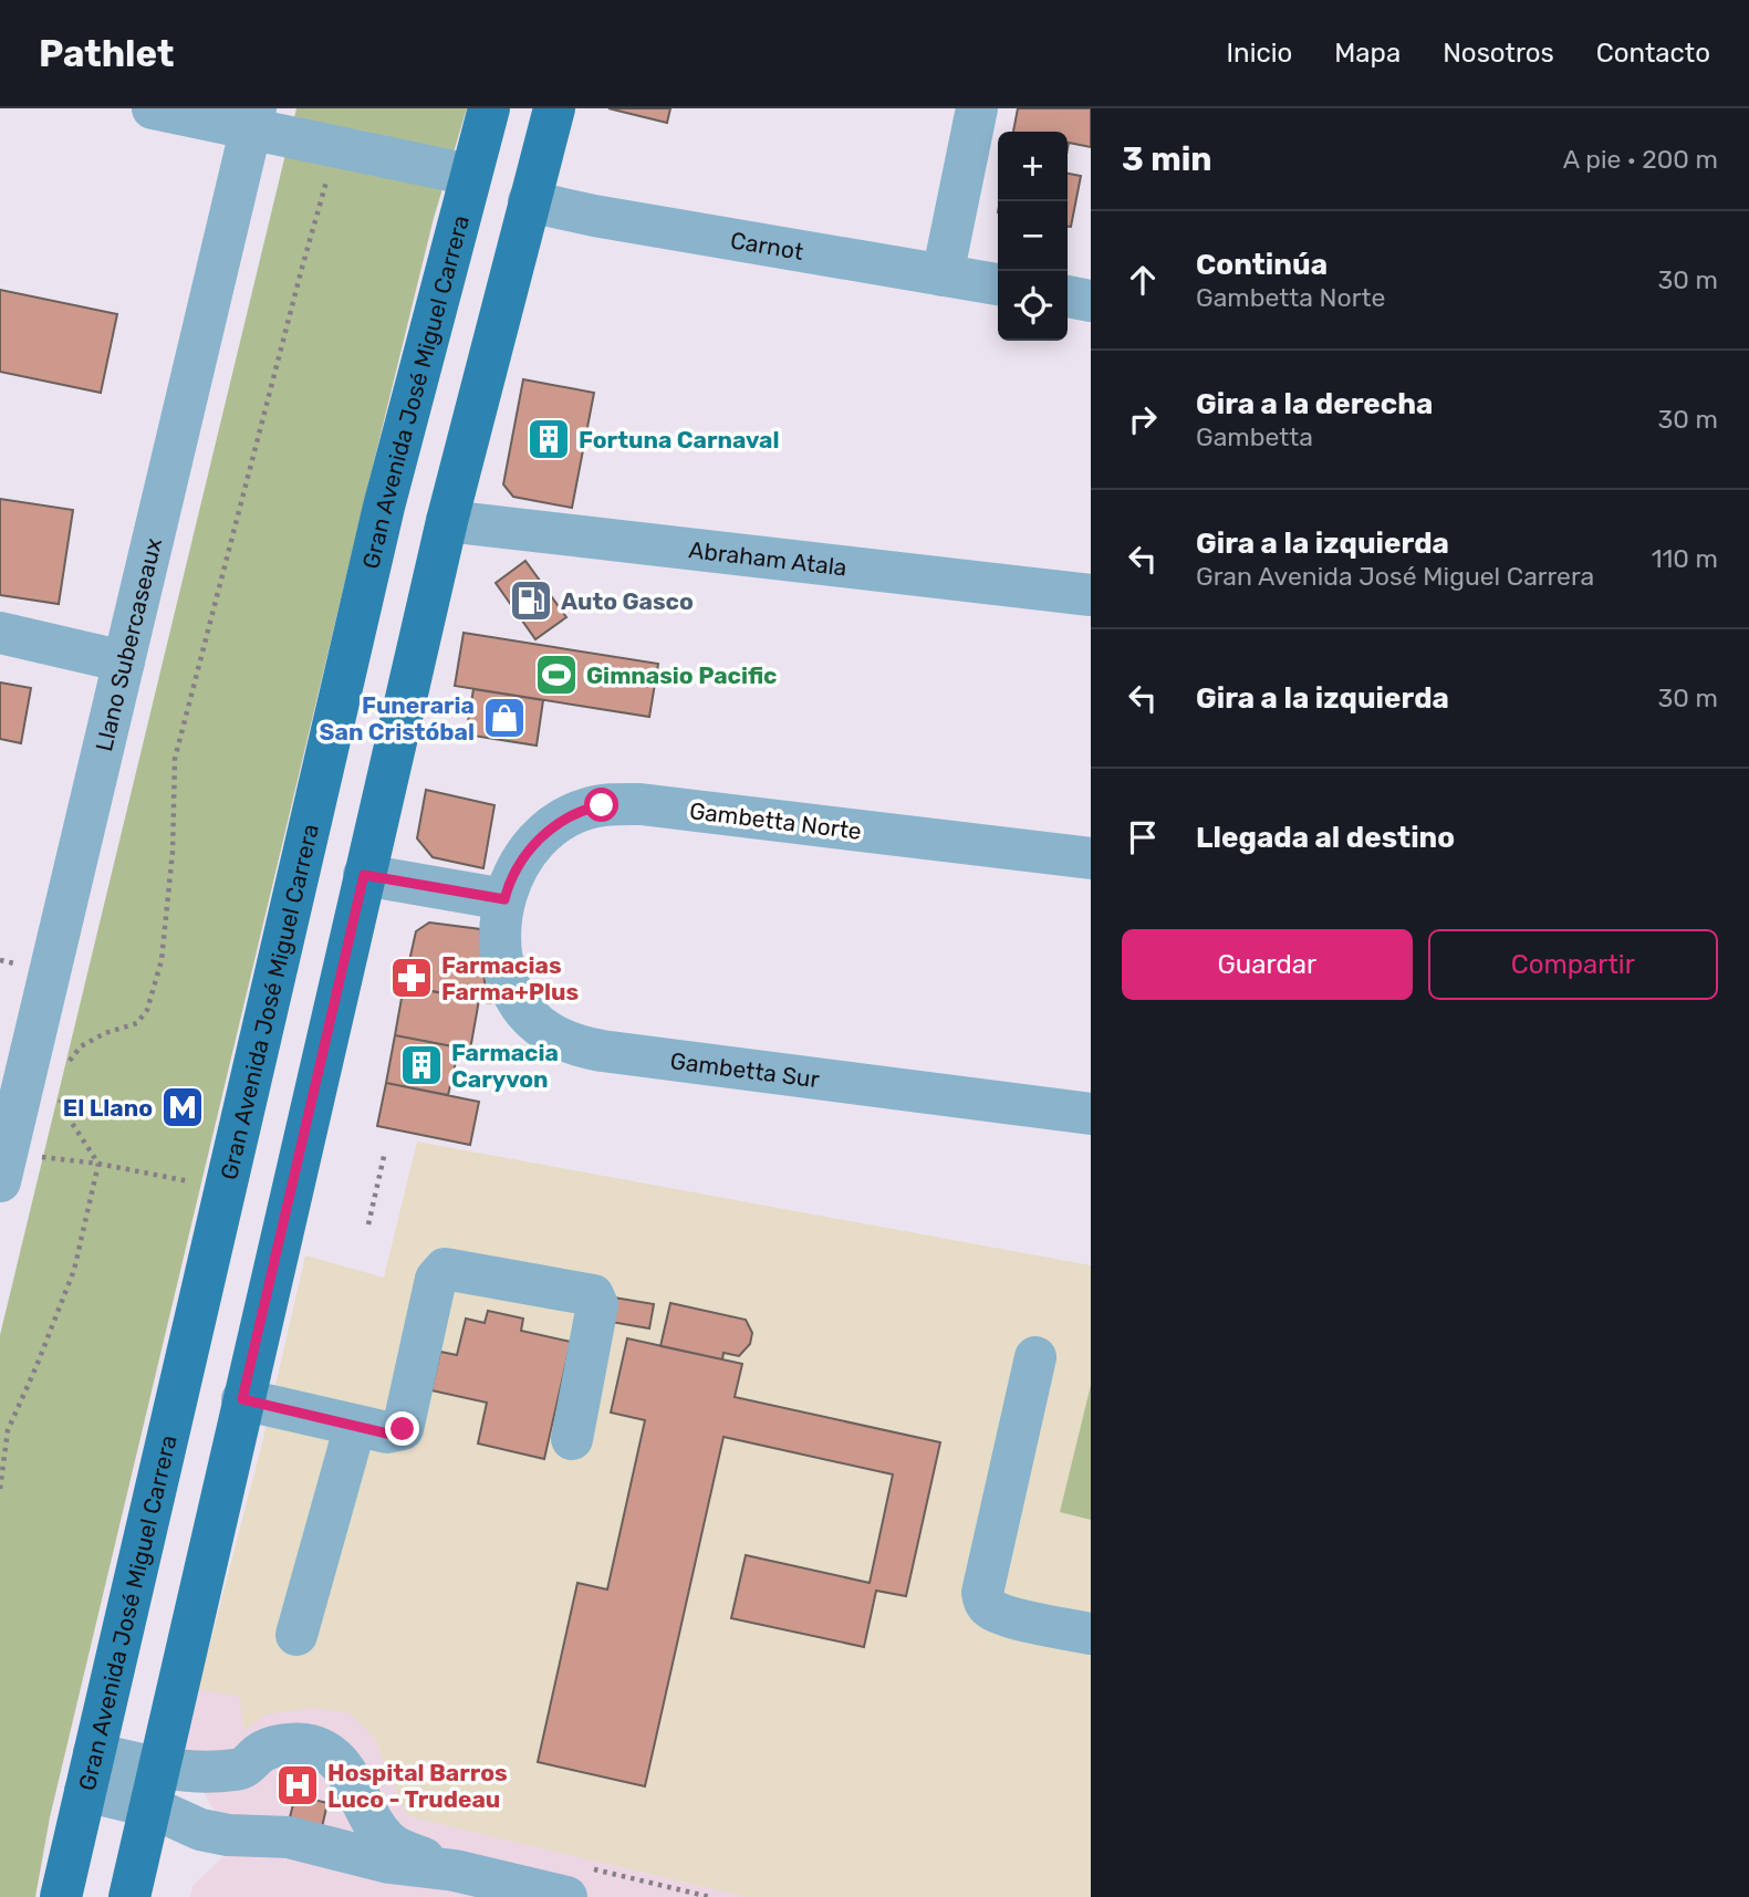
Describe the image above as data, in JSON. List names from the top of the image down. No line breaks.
{"streets":{"main road":["Gran Avenida José Miguel Carrera"],"street":["Carnot","Abraham Atala","Llano Subercaseaux","Gambetta Norte","Gambetta Sur"]},"crossings":[["Gambetta Norte","Gambetta Sur"]],"places":{"building":["Fortuna Carnaval","Farmacia Caryvon"],"fuel station":["Auto Gasco"],"sports":["Gimnasio Pacific"],"shop":["Funeraria San Cristóbal"],"pharmacy":["Farmacias Farma+Plus"],"metro station":["El Llano"],"hospital":["Hospital Barros Luco - Trudeau"]},"page":{"header":"Pathlet","nav":["Inicio","Mapa","Nosotros","Contacto"],"heading":["3 min","A pie · 200 m"],"map_buttons":["+","−"],"list":[["Continúa","Gambetta Norte","30 m"],["Gira a la derecha","Gambetta","30 m"],["Gira a la izquierda","Gran Avenida José Miguel Carrera","110 m"],["Gira a la izquierda","30 m"],"Llegada al destino"],"buttons":["Guardar","Compartir"]}}
